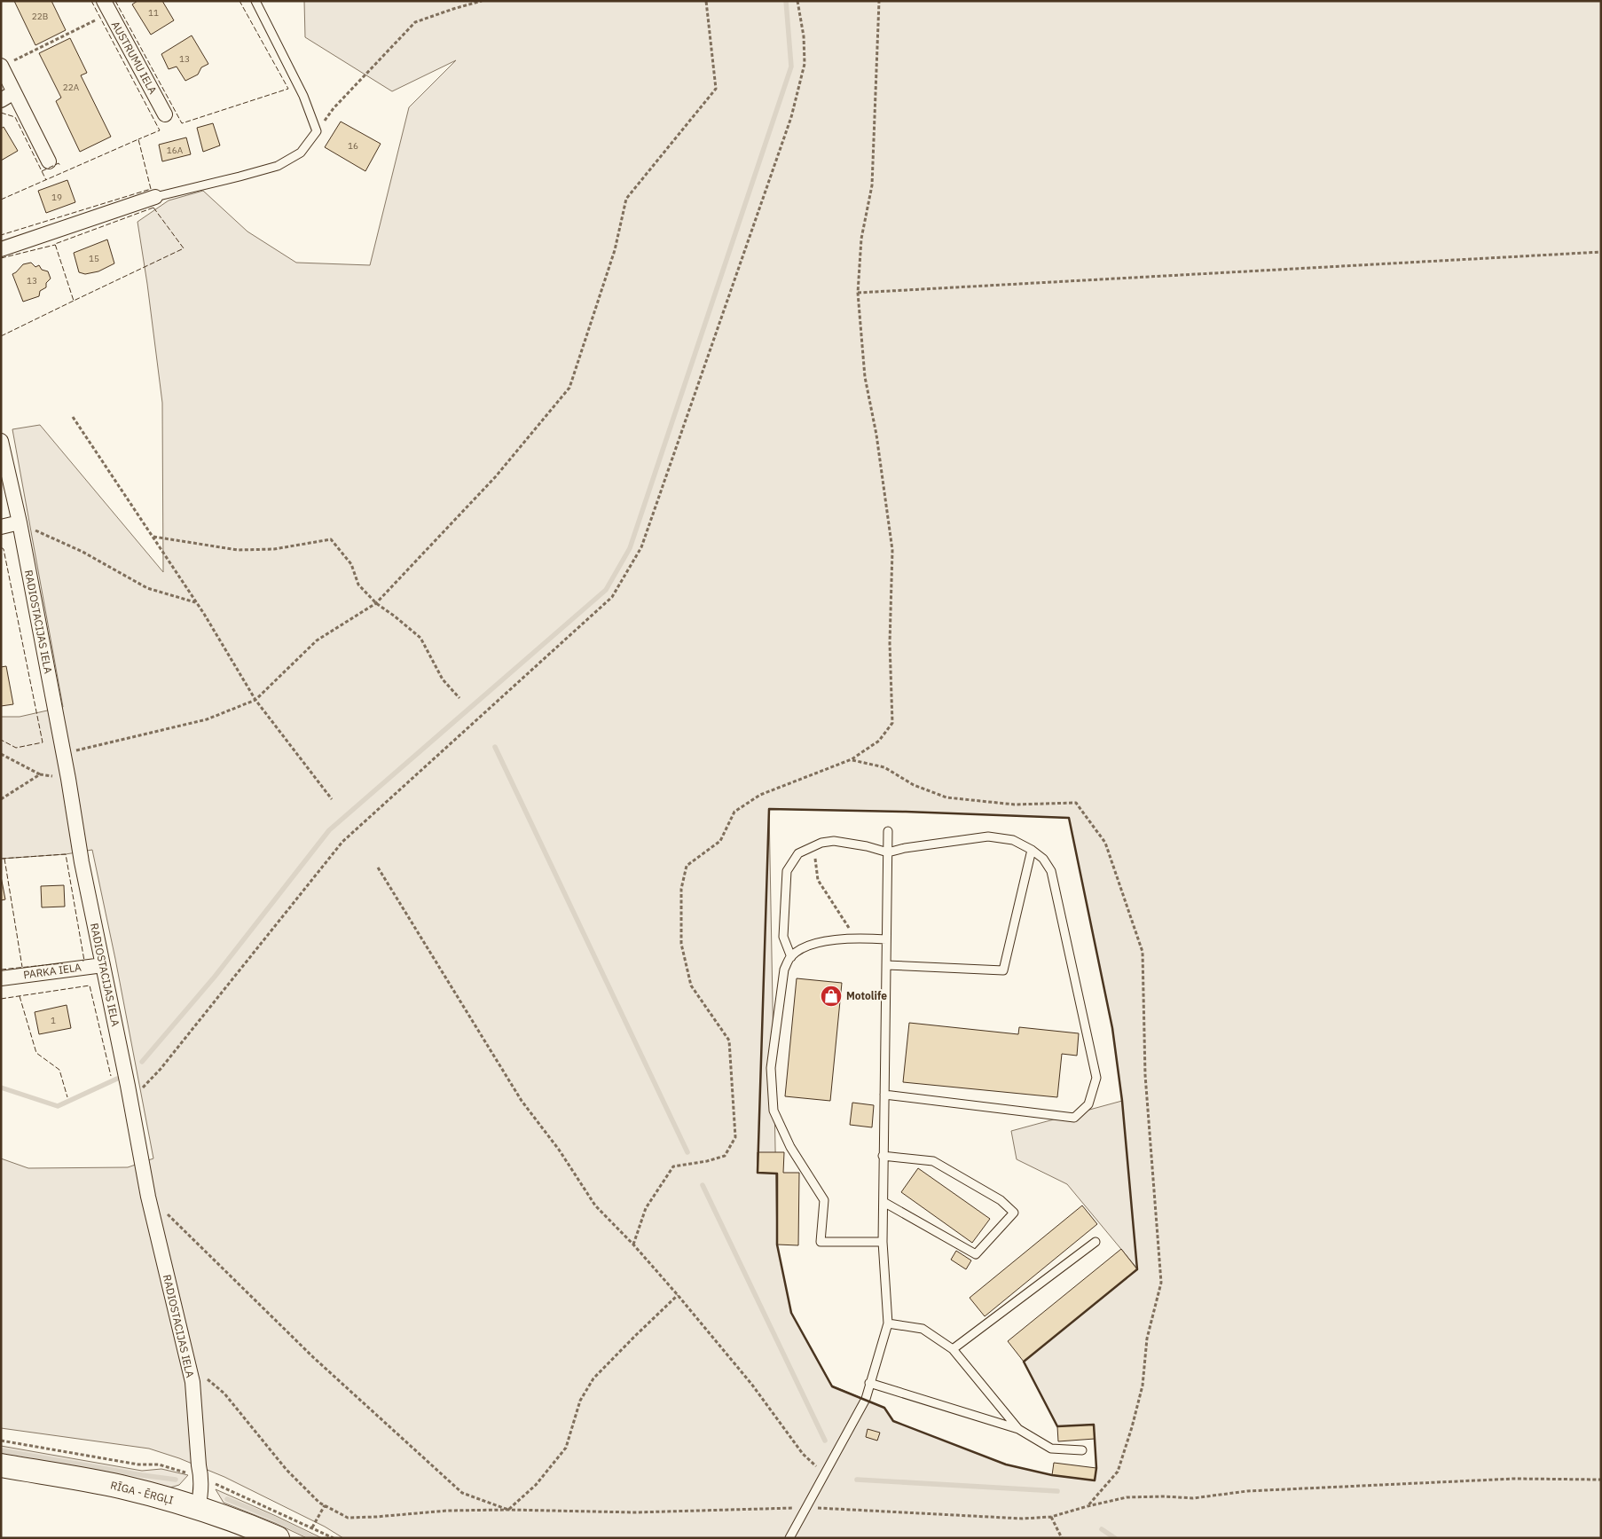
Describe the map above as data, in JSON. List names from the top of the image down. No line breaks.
{"streets":{"main road":["RĪGA - ĒRGĻI"],"street":["AUSTRUMU IELA","RADIOSTACIJAS IELA","PARKA IELA"]},"crossings":[["RADIOSTACIJAS IELA","PARKA IELA"],["RADIOSTACIJAS IELA","RĪGA - ĒRGĻI"]],"places":{"shop":["Motolife"]},"house_numbers":["11","22B","13","22A","16","16A","19","15","13","1"]}
